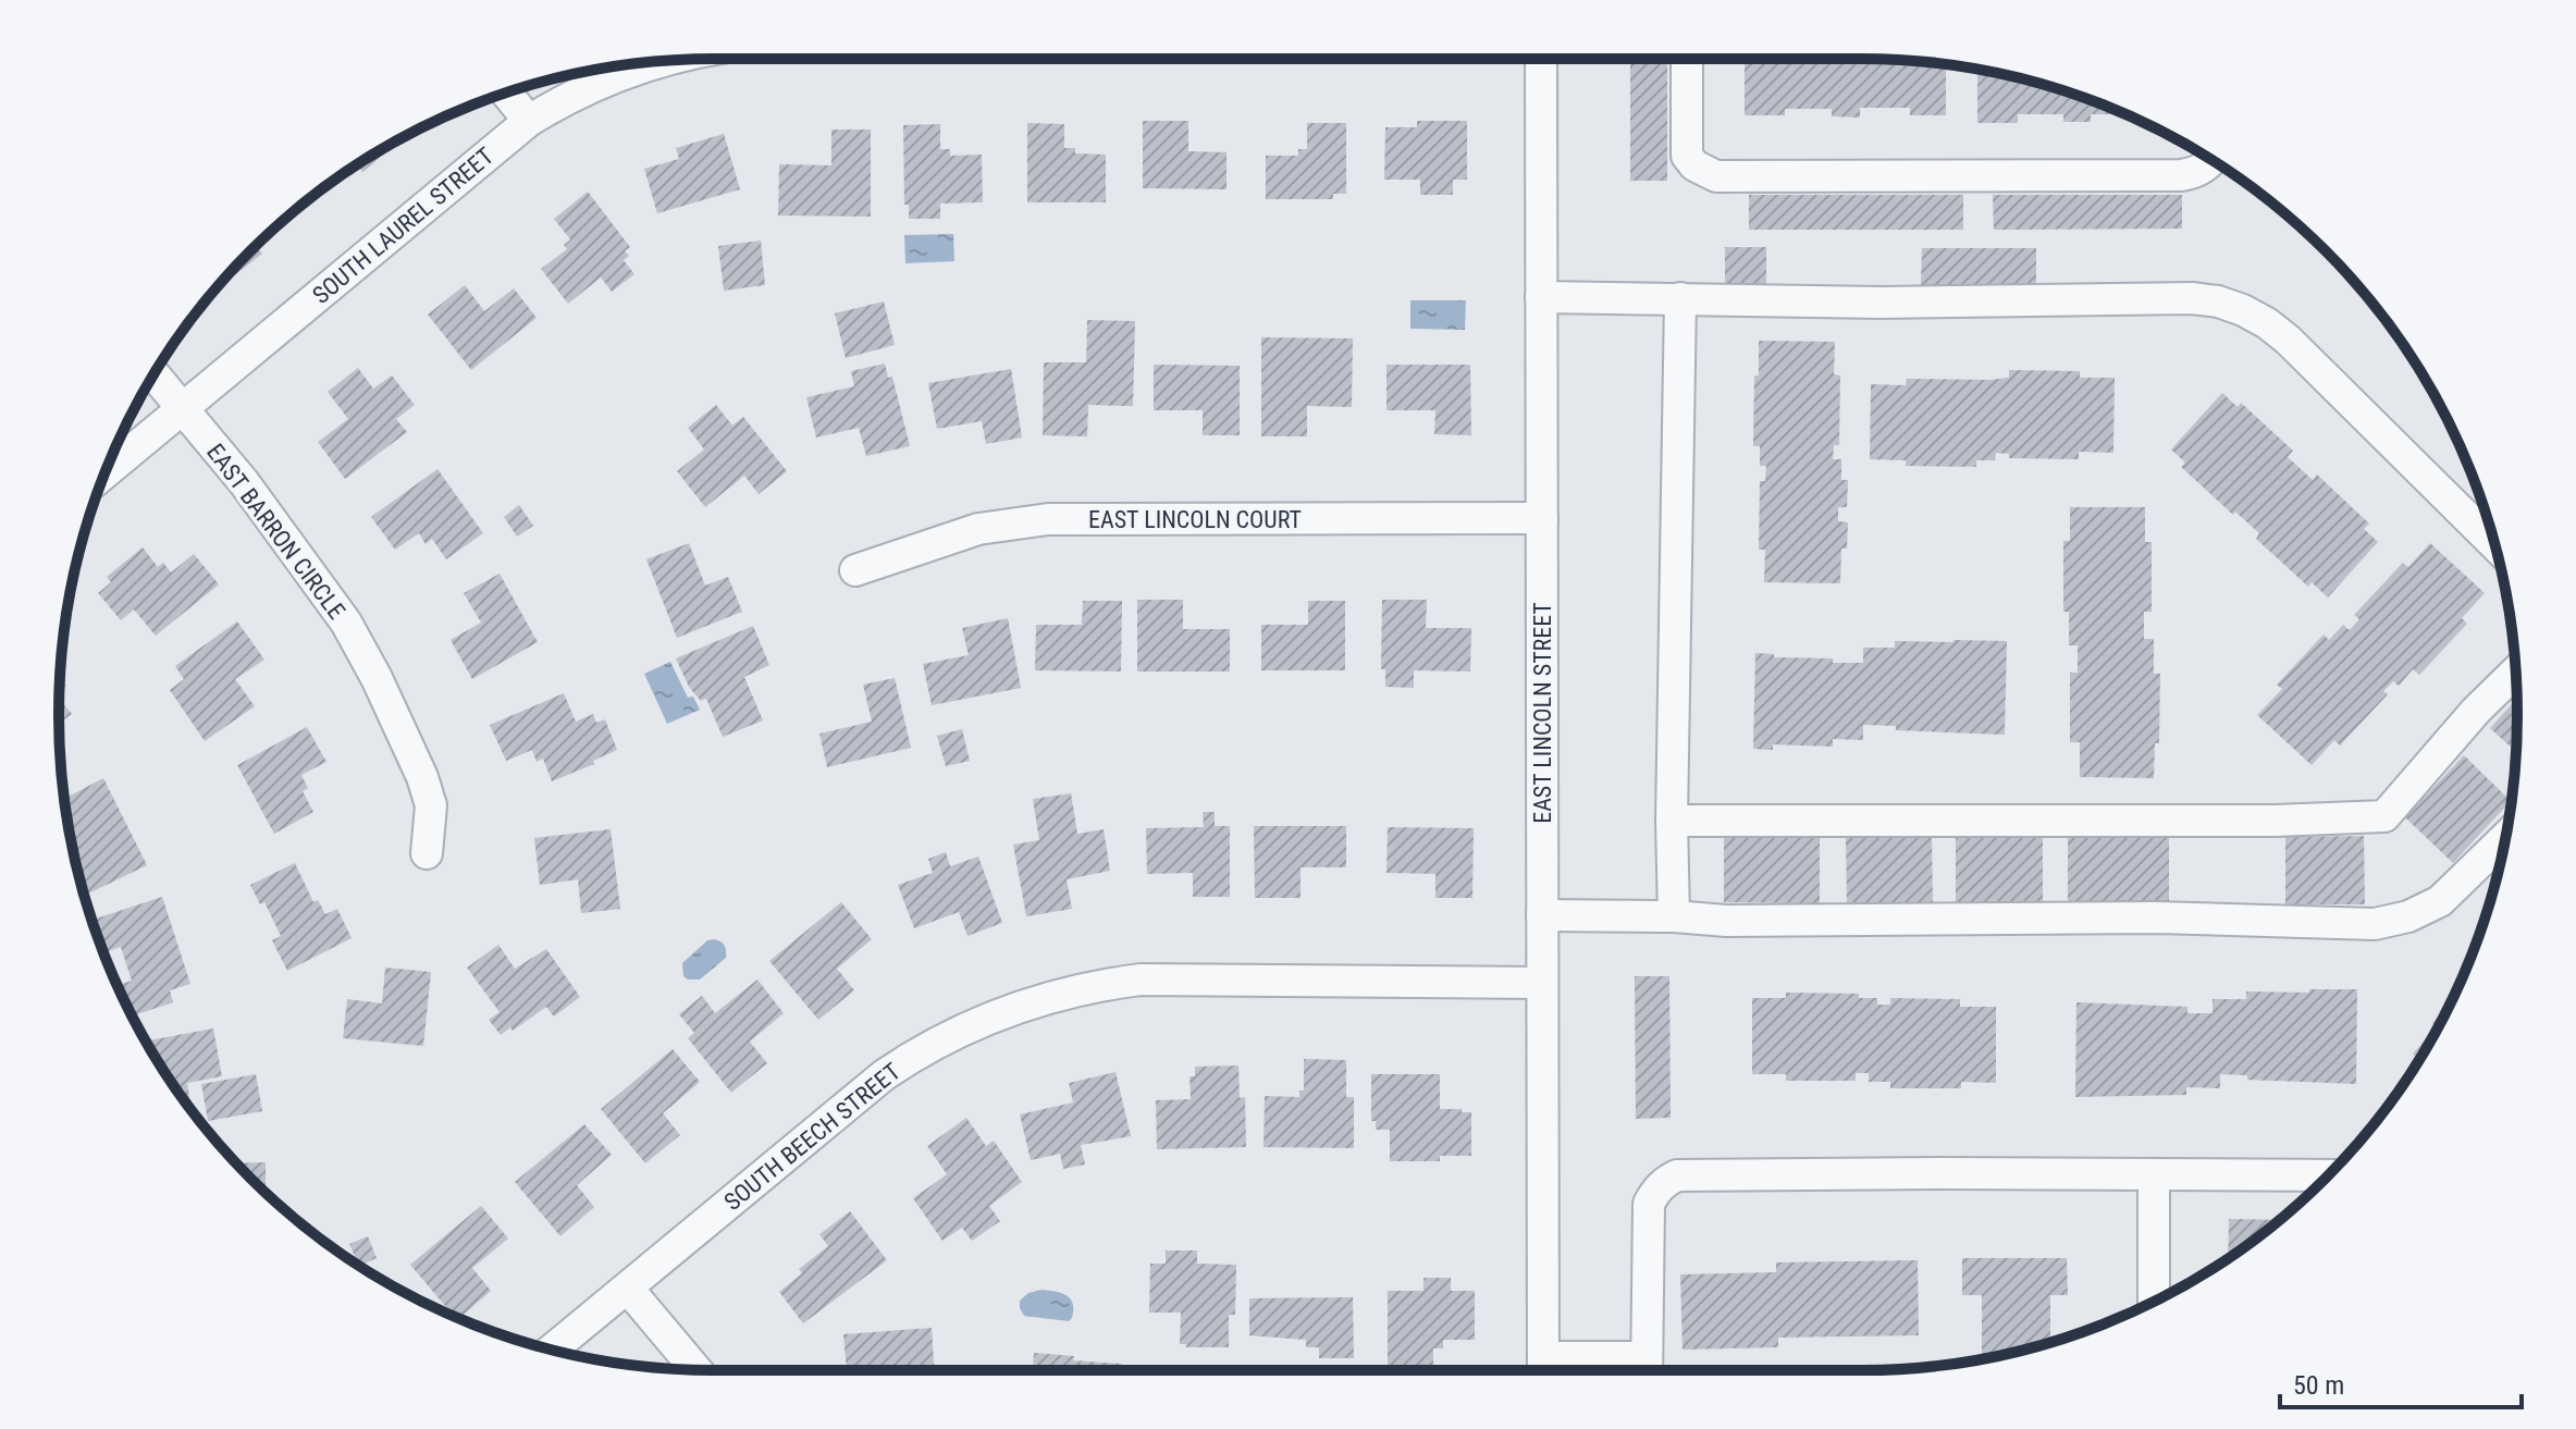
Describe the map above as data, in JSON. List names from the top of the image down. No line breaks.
{"streets":{"street":["SOUTH LAUREL STREET","EAST LINCOLN COURT","EAST BARRON CIRCLE","EAST LINCOLN STREET","SOUTH BEECH STREET"]},"crossings":[["SOUTH LAUREL STREET","EAST BARRON CIRCLE"],["EAST LINCOLN COURT","EAST LINCOLN STREET"],["EAST LINCOLN STREET","SOUTH BEECH STREET"]],"scale_bar":"50 m"}
